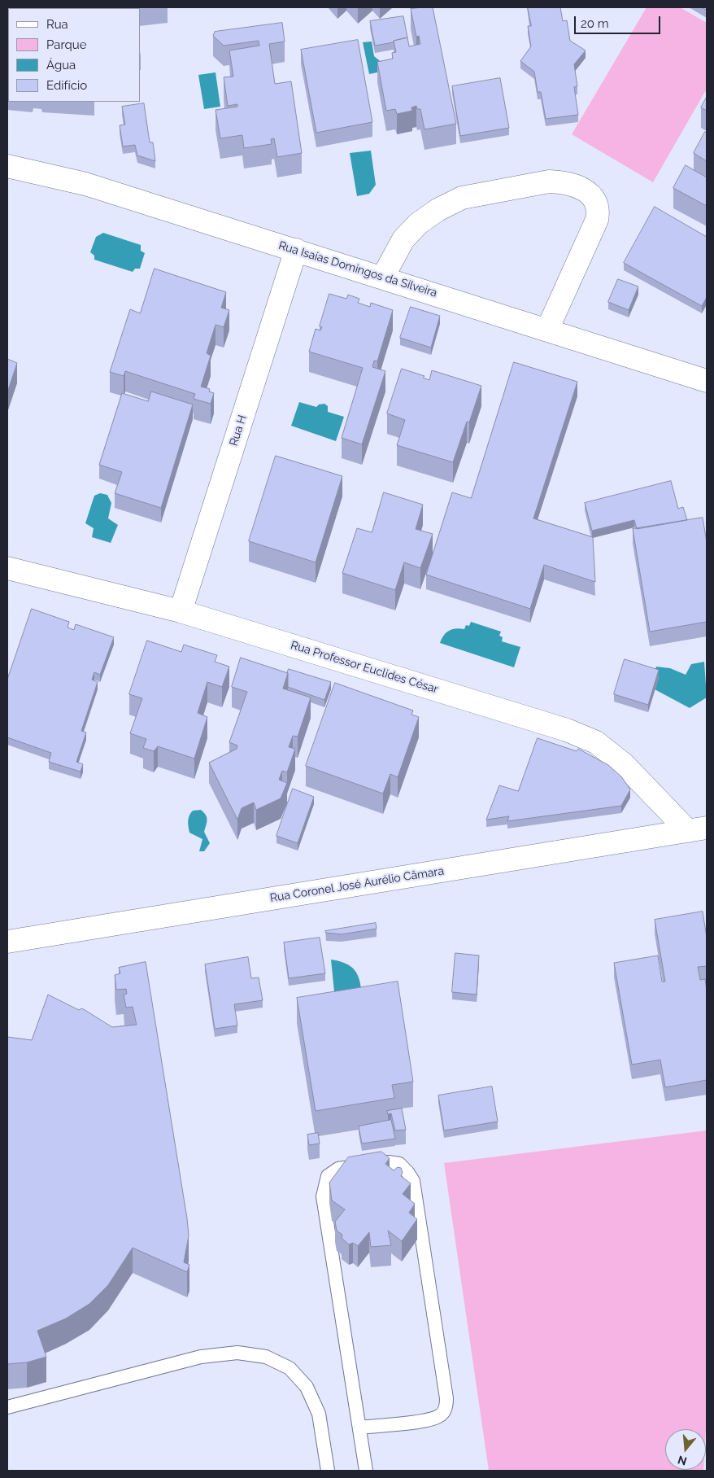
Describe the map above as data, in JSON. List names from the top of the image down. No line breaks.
{"streets":{"street":["Rua Isaías Domingos da Silveira","Rua H","Rua Professor Euclides César","Rua Coronel José Aurélio Câmara"]},"crossings":[["Rua Isaías Domingos da Silveira","Rua H"],["Rua H","Rua Professor Euclides César"],["Rua Professor Euclides César","Rua Coronel José Aurélio Câmara"]],"legend":["Rua","Parque","Água","Edifício"],"scale_bar":"20 m","north":"bottom"}
